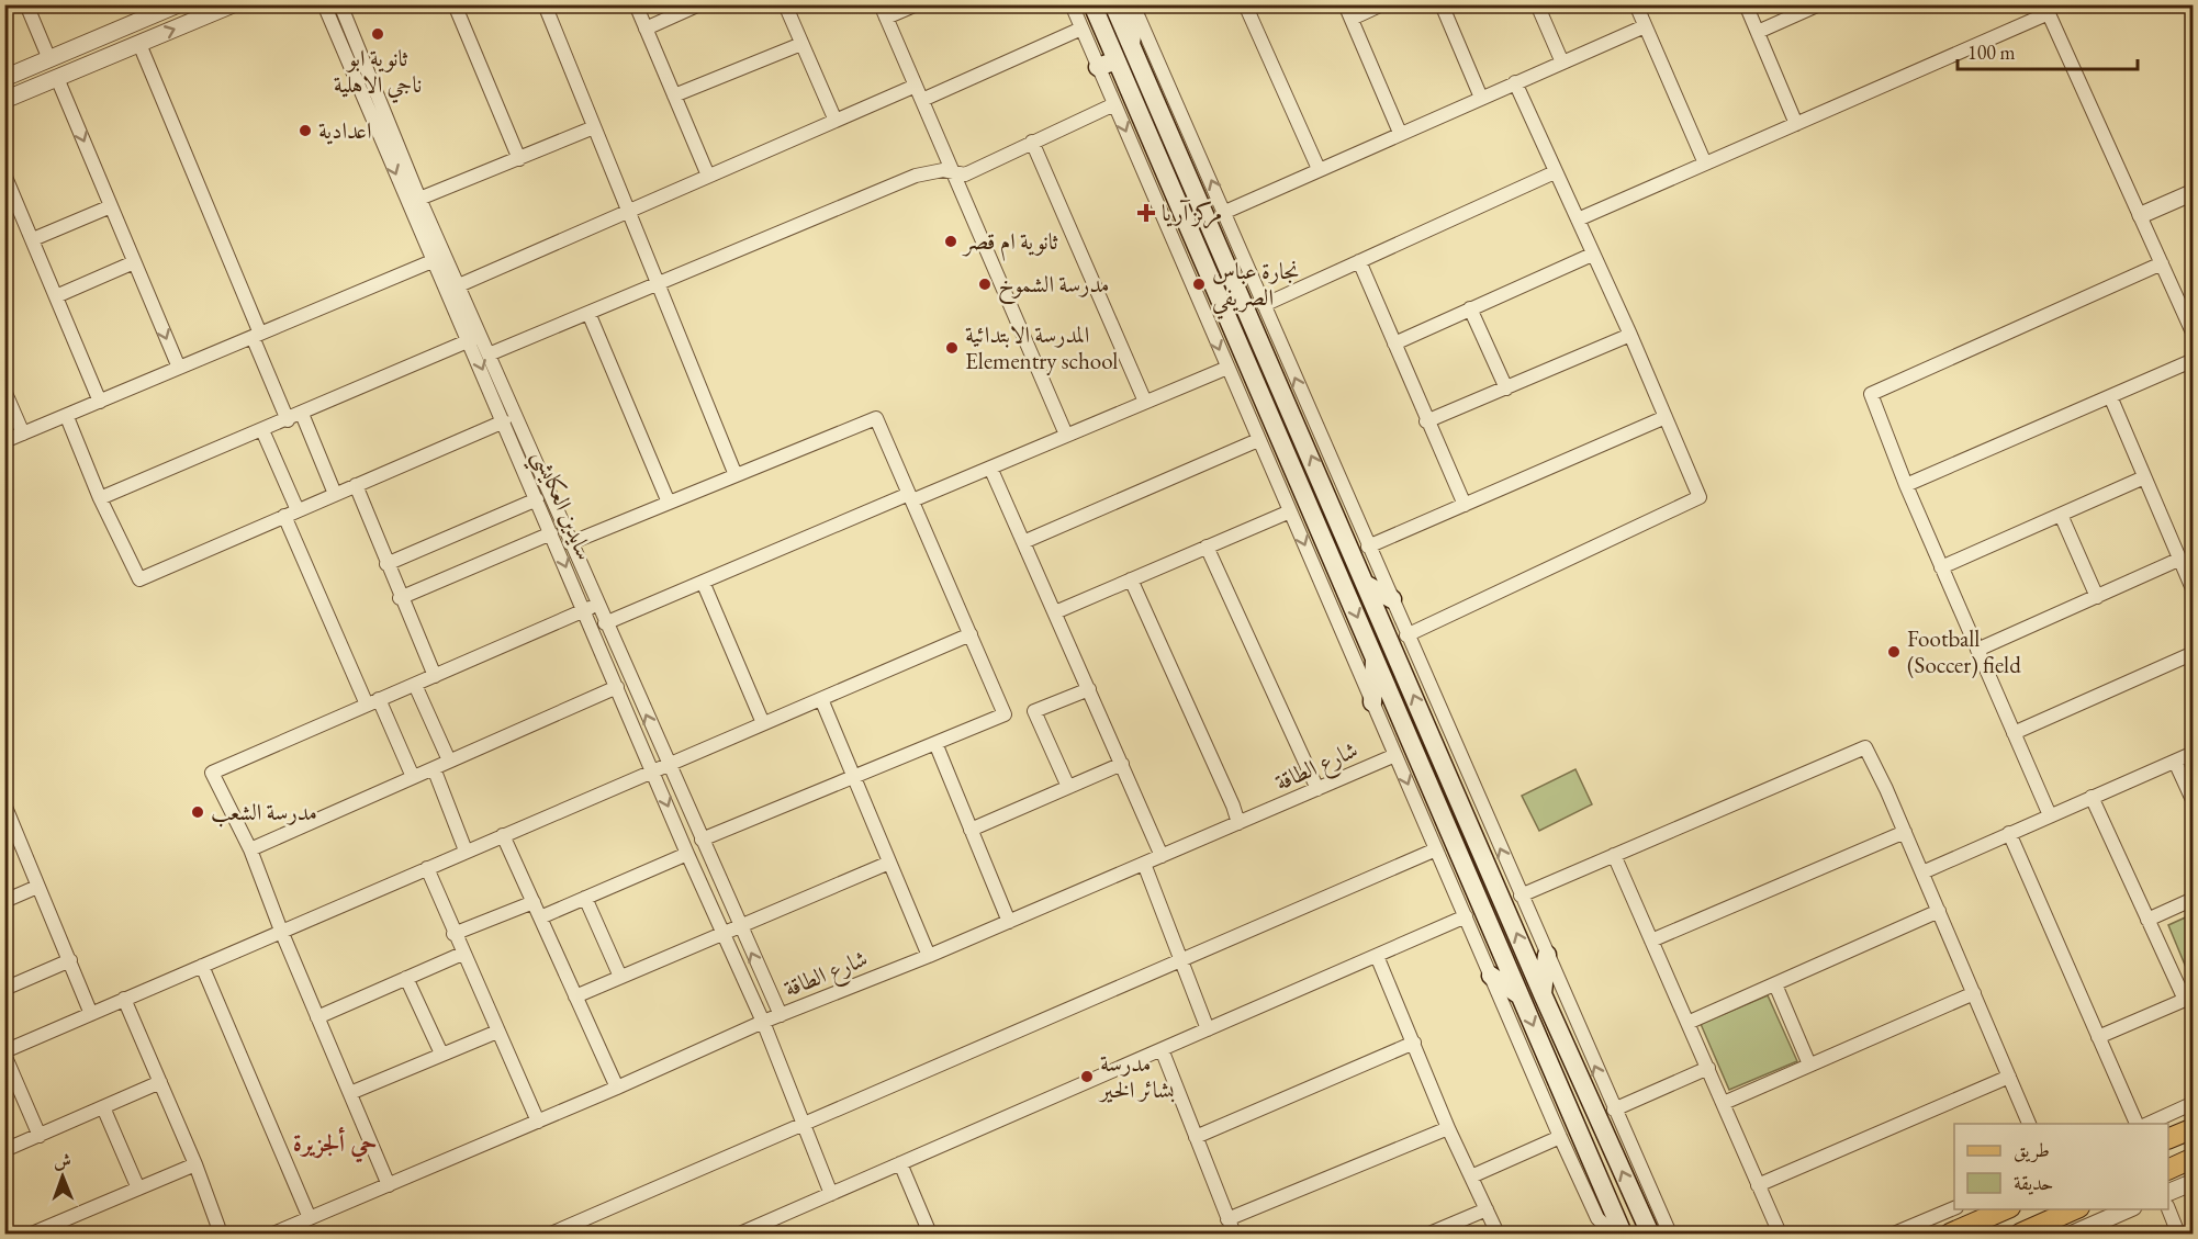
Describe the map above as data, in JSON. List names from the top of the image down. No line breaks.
{"streets":{"street":["سايدين العكايشي","شارع الطاقة"]},"crossings":[["سايدين العكايشي","شارع الطاقة"]],"districts":["حي ألجزيرة"],"places":{"other":["ثانوية ابو ناجي الاهلية","اعدادية","ثانوية ام قصر","مدرسة الشموخ","نجارة عباس الصريفي","المدرسة الابتدائية Elementry school","Football (Soccer) field","مدرسة الشعب","مدرسة بشائر الخير"],"health":["مركز آريا"]},"legend":["طريق","حديقة"],"scale_bar":"100 m","north":"top"}
